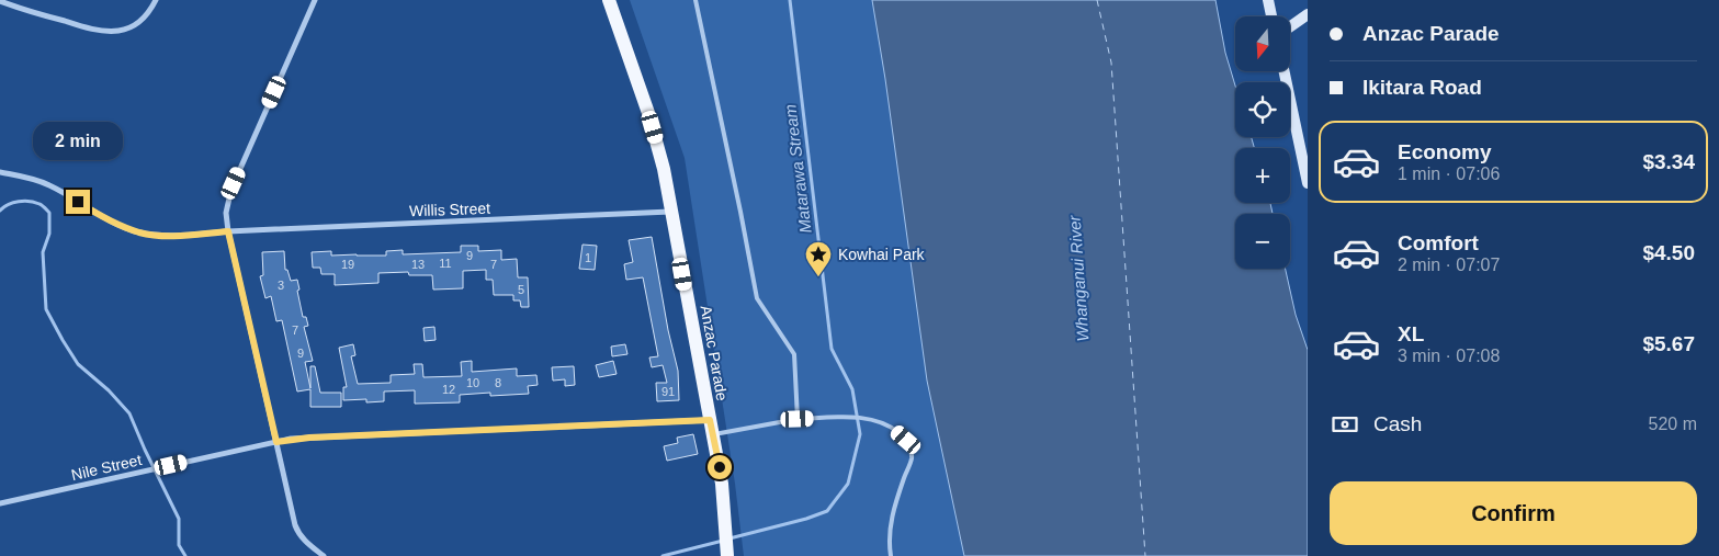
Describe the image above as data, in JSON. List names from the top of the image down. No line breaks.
{"streets":{"main road":["Anzac Parade"],"street":["Willis Street","Nile Street"]},"crossings":[["Willis Street","Anzac Parade"],["Anzac Parade","Nile Street"]],"water":["Matarawa Stream","Whanganui River"],"places":{"place":["Kowhai Park"]},"house_numbers":["9","1","11","19","13","7","3","5","7","9","10","8","12","91"],"north":"bottom","page":{"banner":["Anzac Parade","Ikitara Road"],"map_buttons":["+","−"],"list":[{"name":"Economy","note":"1 min · 07:06","value":"$3.34"},{"name":"Comfort","note":"2 min · 07:07","value":"$4.50"},{"name":"XL","note":"3 min · 07:08","value":"$5.67"}],"bubble":"2 min","pay":["Cash","520 m"],"buttons":"Confirm"}}
